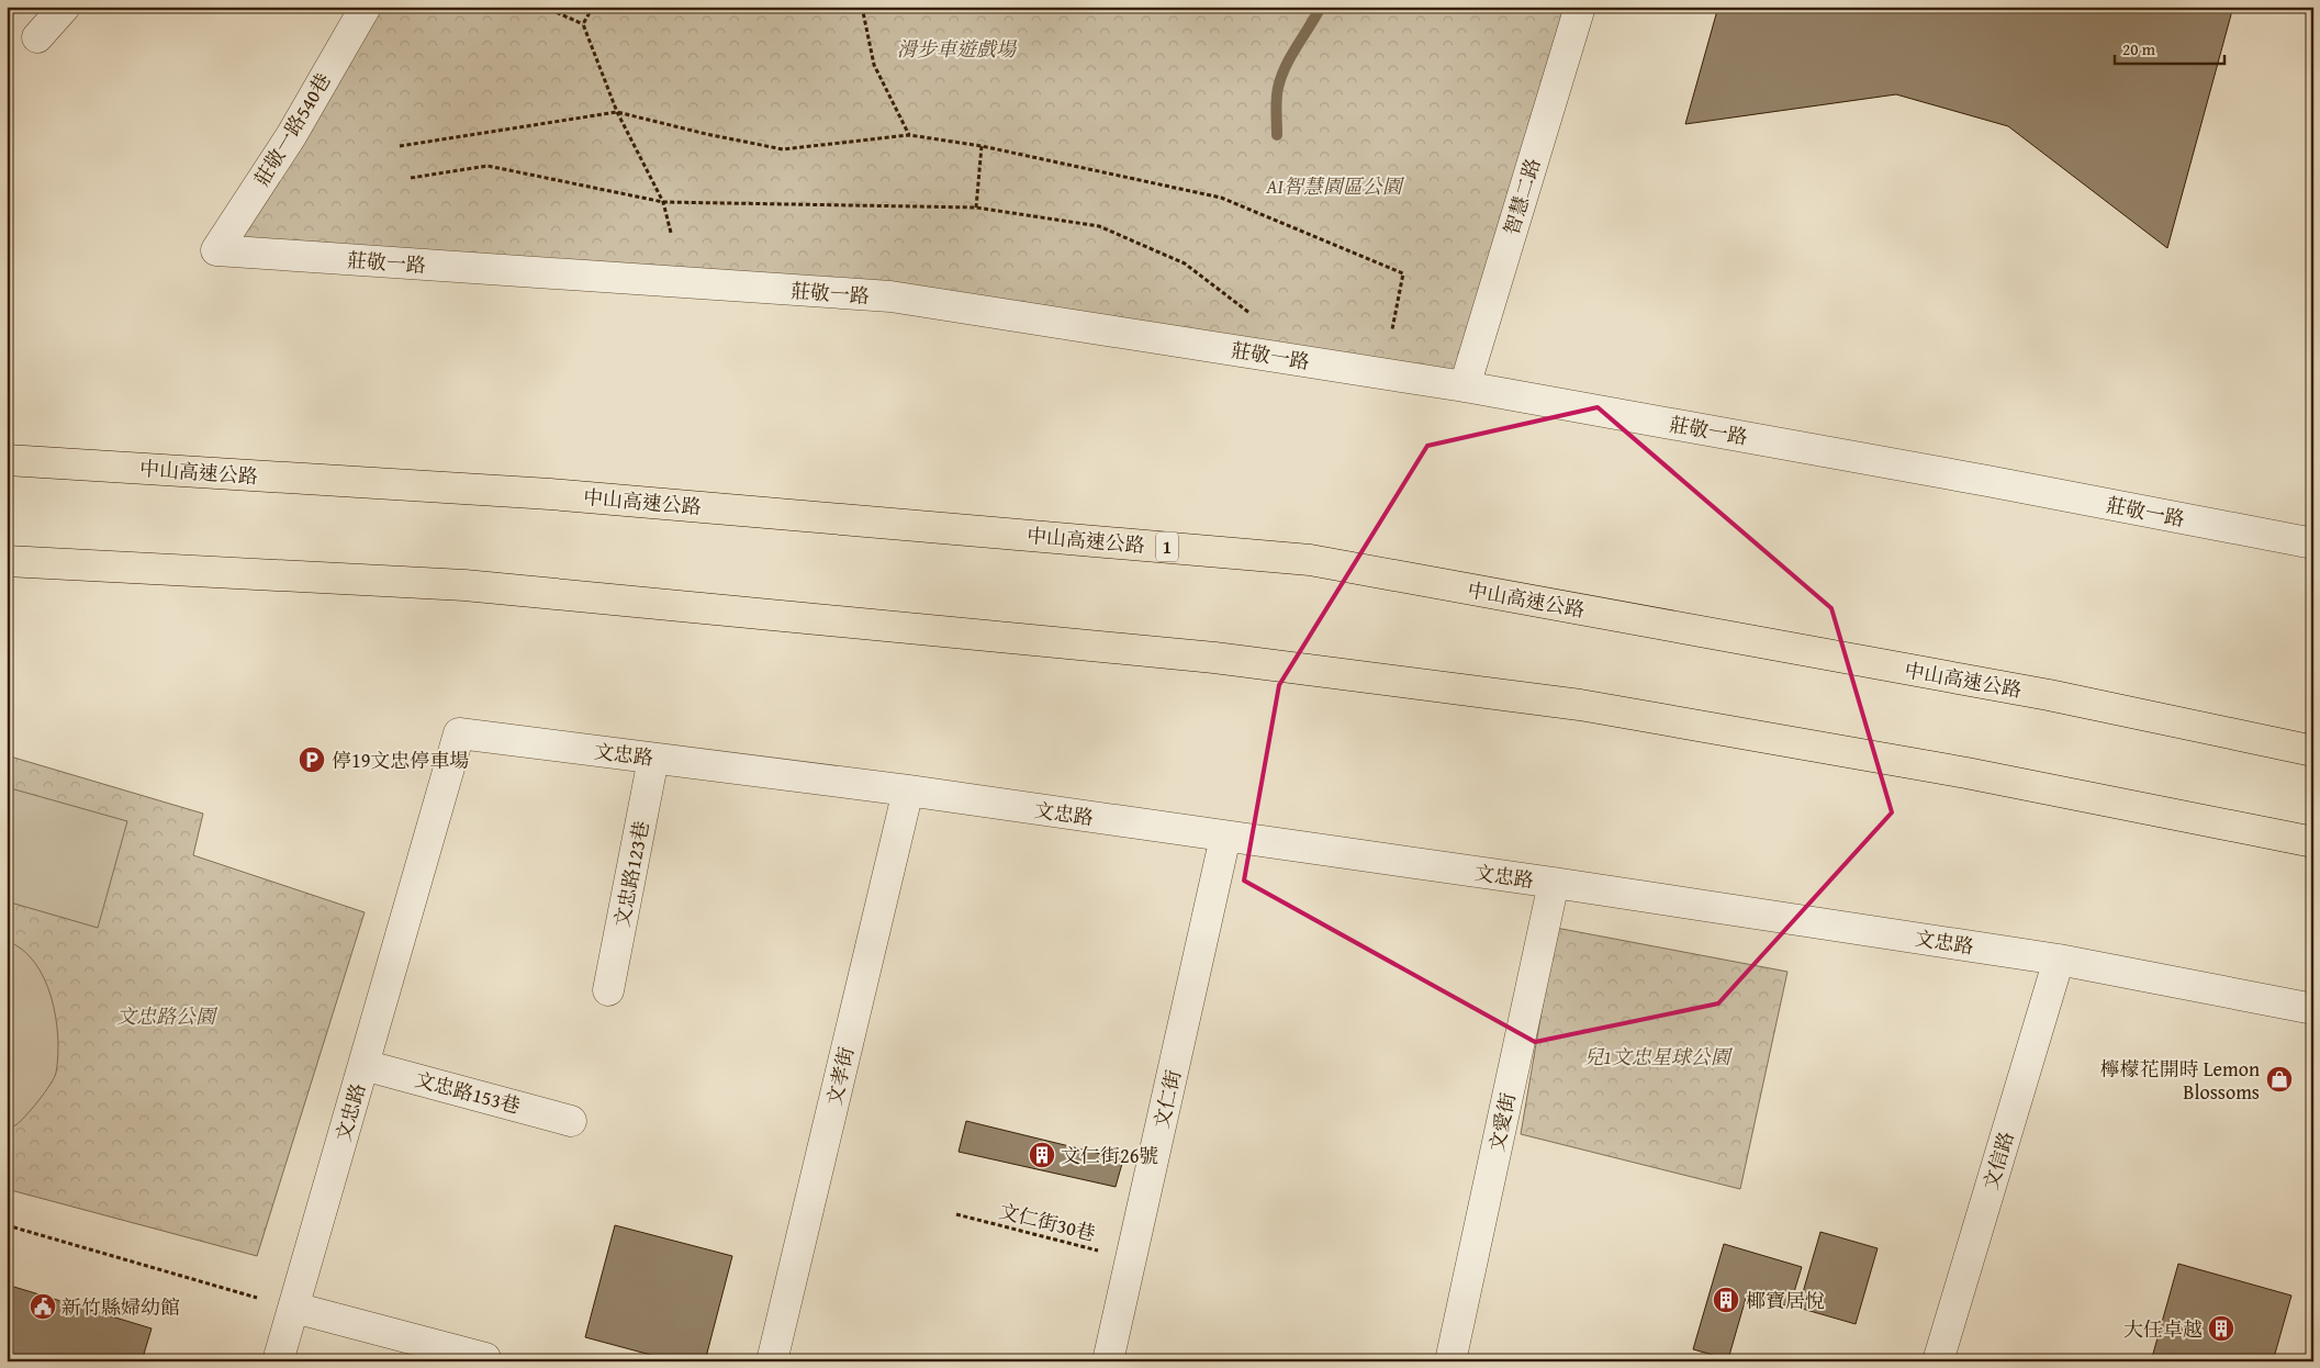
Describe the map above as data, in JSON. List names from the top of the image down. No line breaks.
{"streets":{"highway":["中山高速公路","1"],"street":["莊敬一路540巷","智慧二路","莊敬一路","文忠路","文忠路123巷","文孝街","文忠路153巷","文仁街","文愛街","文信路"],"path":["文仁街30巷"]},"crossings":[["莊敬一路540巷","莊敬一路"],["智慧二路","莊敬一路"],["文忠路","文忠路123巷"],["文忠路","文孝街"],["文忠路","文忠路153巷"],["文忠路","文仁街"],["文忠路","文愛街"],["文忠路","文信路"],["文仁街","文仁街30巷"]],"parks":["滑步車遊戲場","AI智慧園區公園","文忠路公園","兒1文忠星球公園"],"places":{"parking":["停19文忠停車場"],"shop":["檸檬花開時 Lemon Blossoms"],"building":["文仁街26號","椰寶居悅","大任卓越"],"public building":["新竹縣婦幼館"]},"scale_bar":"20 m"}
